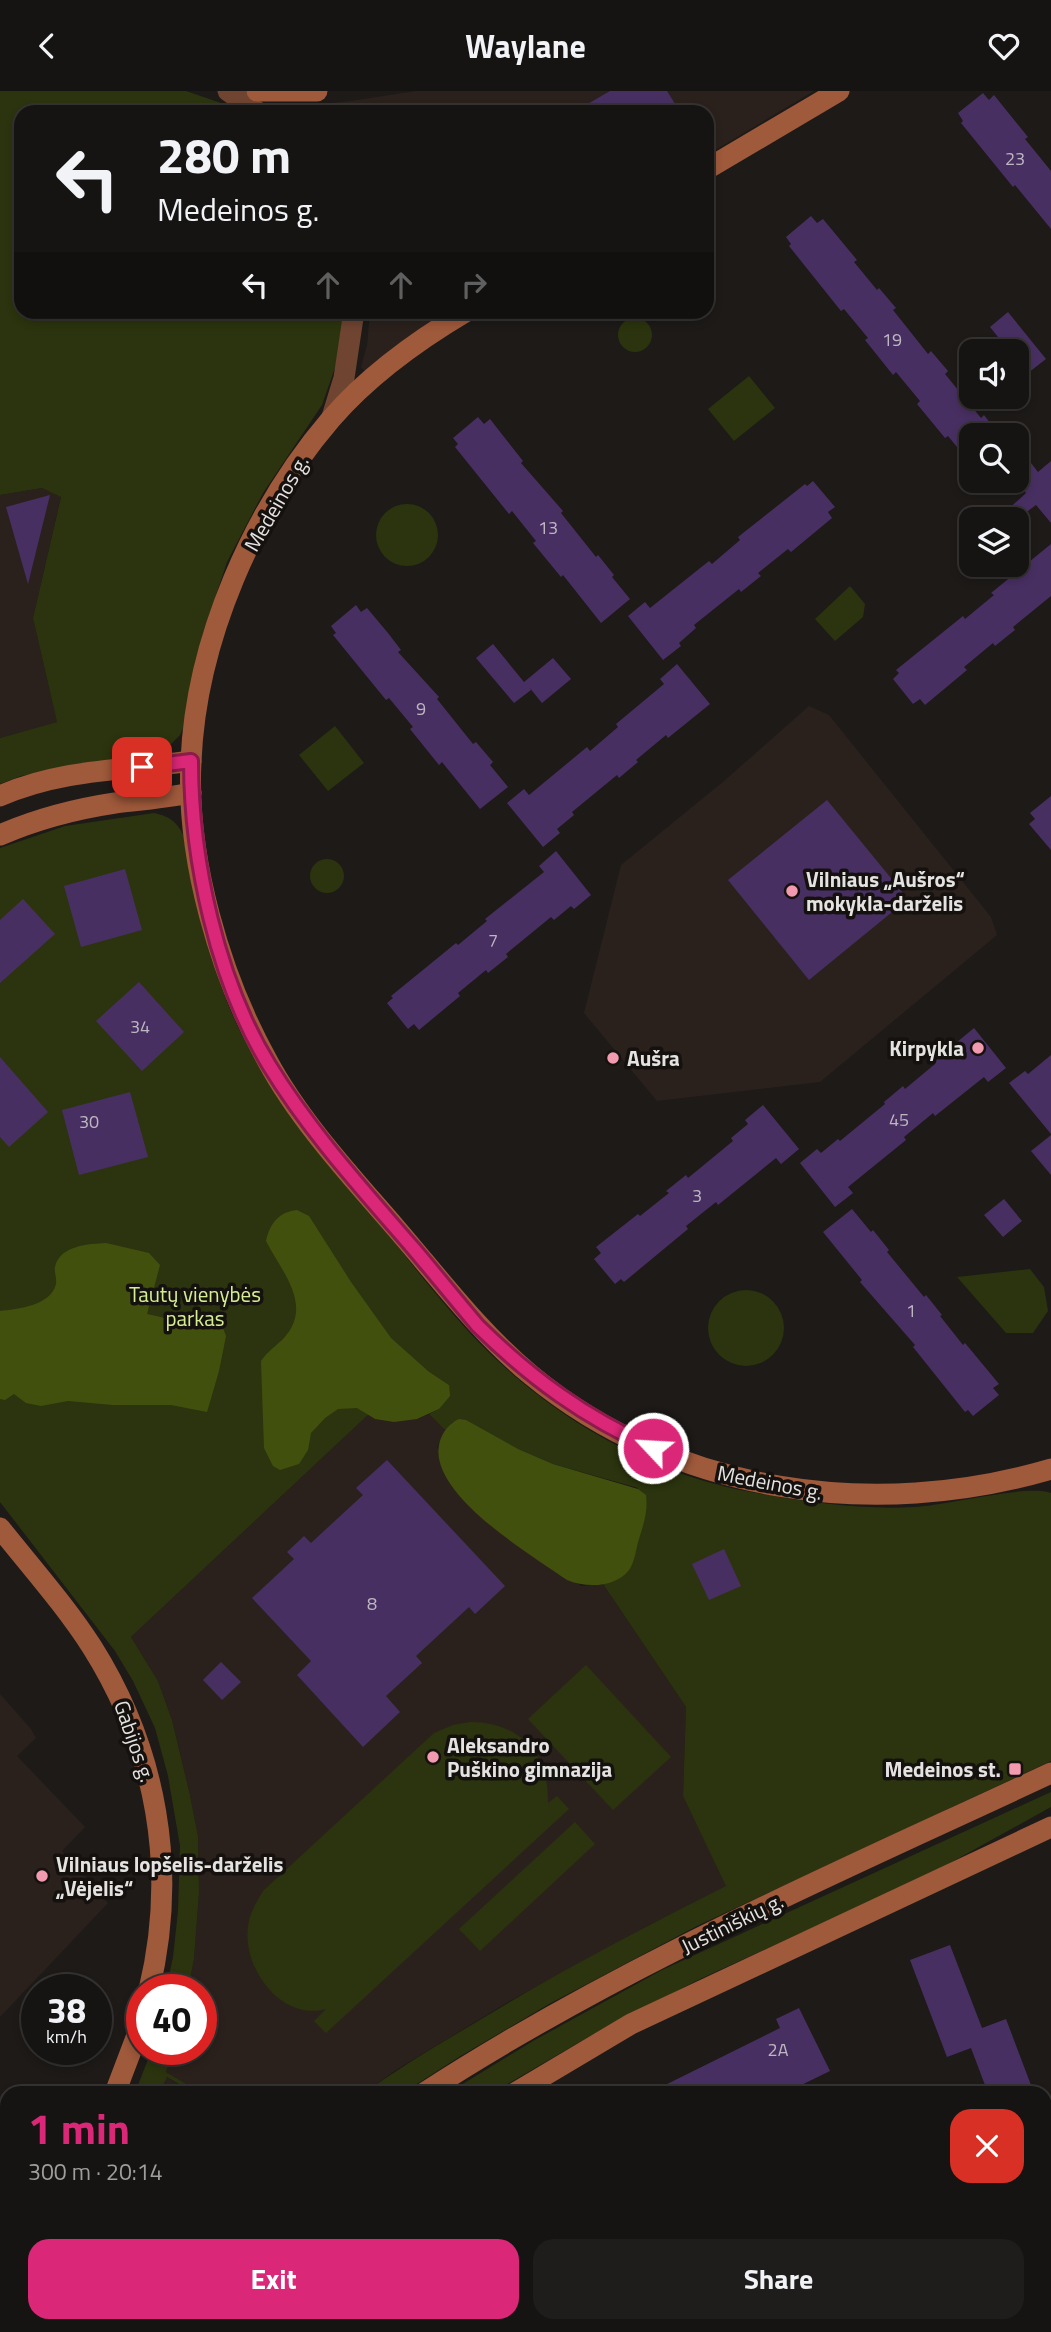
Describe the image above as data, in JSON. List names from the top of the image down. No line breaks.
{"streets":{"street":["Medeinos g.","Gabijos g.","Justiniškių g."]},"parks":["Tautų vienybės parkas"],"places":{"other":["Vilniaus „Aušros“ mokykla-darželis","Kirpykla","Aušra","Aleksandro Puškino gimnazija","Vilniaus lopšelis-darželis „Vėjelis“"],"transit":["Medeinos st."]},"house_numbers":["23","19","13","9","7","34","45","30","3","1","8","2A"],"page":{"header":"Waylane","turn":["280 m","Medeinos g."],"speed":"38 km/h","limit":"40","heading":["1 min","300 m · 20:14"],"buttons":["Exit","Share"]}}
